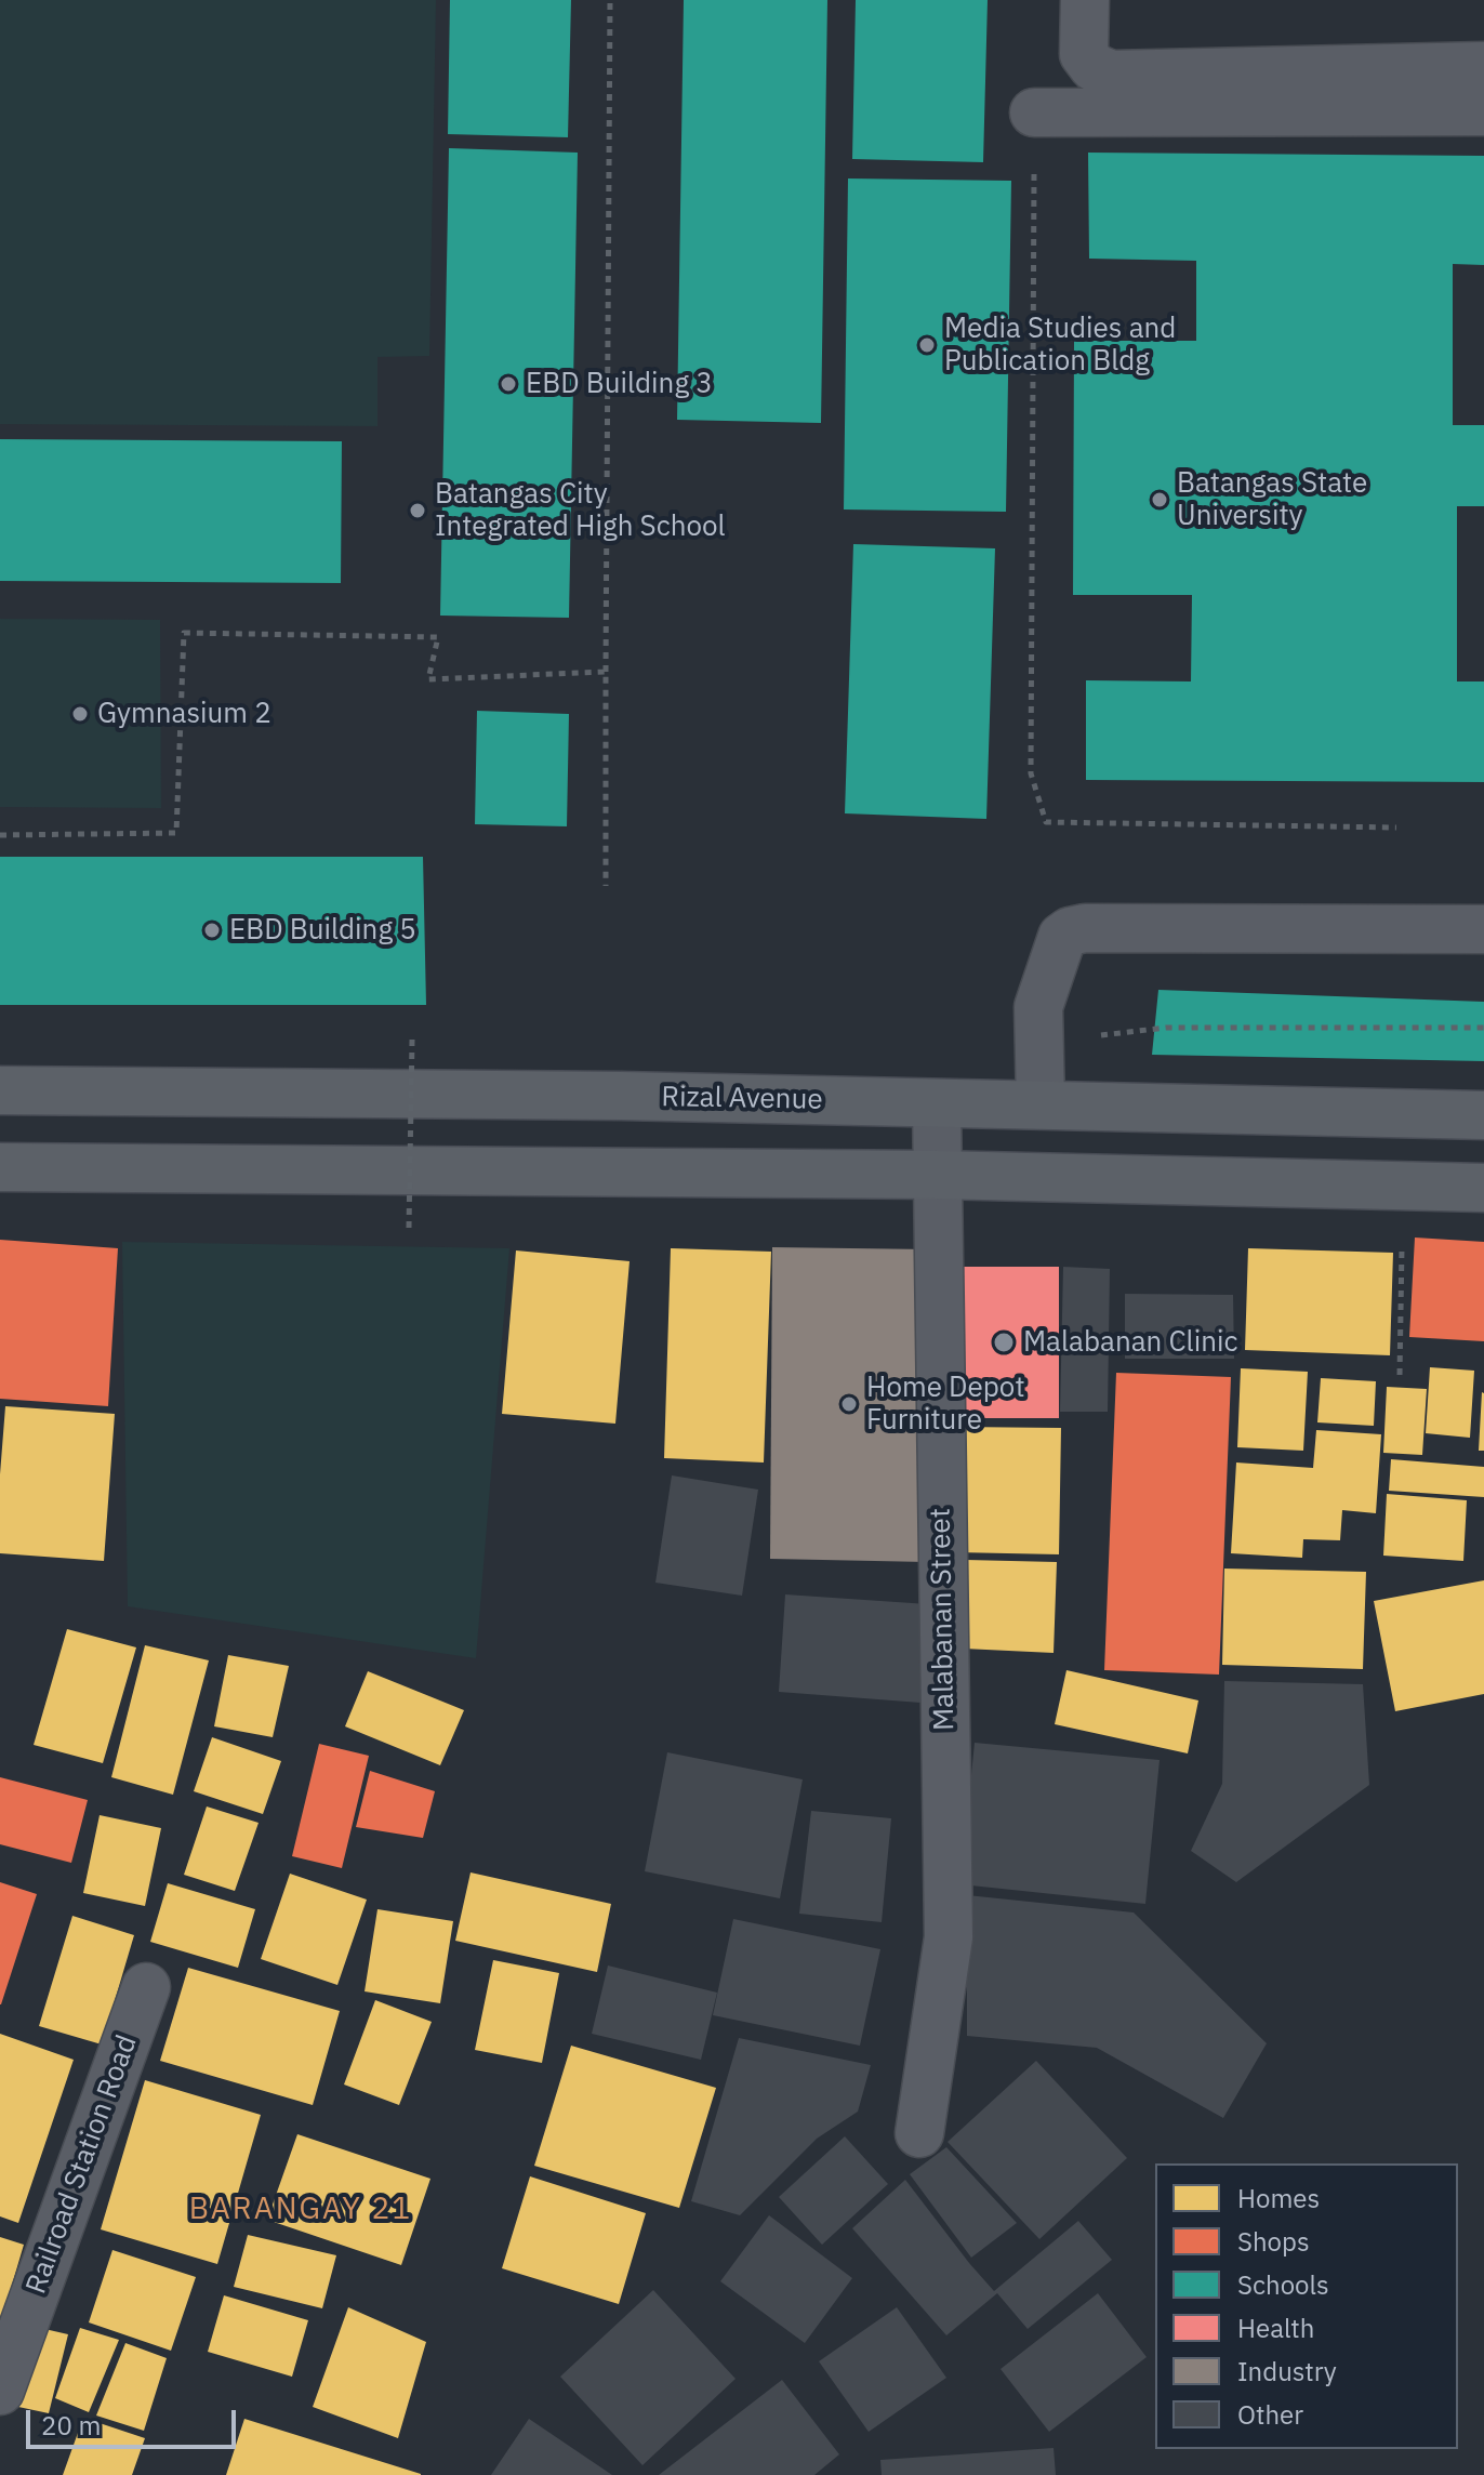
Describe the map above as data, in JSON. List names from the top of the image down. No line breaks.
{"streets":{"main road":["Rizal Avenue"],"street":["Malabanan Street","Railroad Station Road"]},"crossings":[["Rizal Avenue","Malabanan Street"]],"districts":["BARANGAY 21"],"places":["Media Studies and Publication Bldg","EBD Building 3","Batangas State University","Batangas City Integrated High School","Gymnasium 2","EBD Building 5","Malabanan Clinic","Home Depot Furniture"],"legend":["Homes","Shops","Schools","Health","Industry","Other"],"scale_bar":"20 m"}
